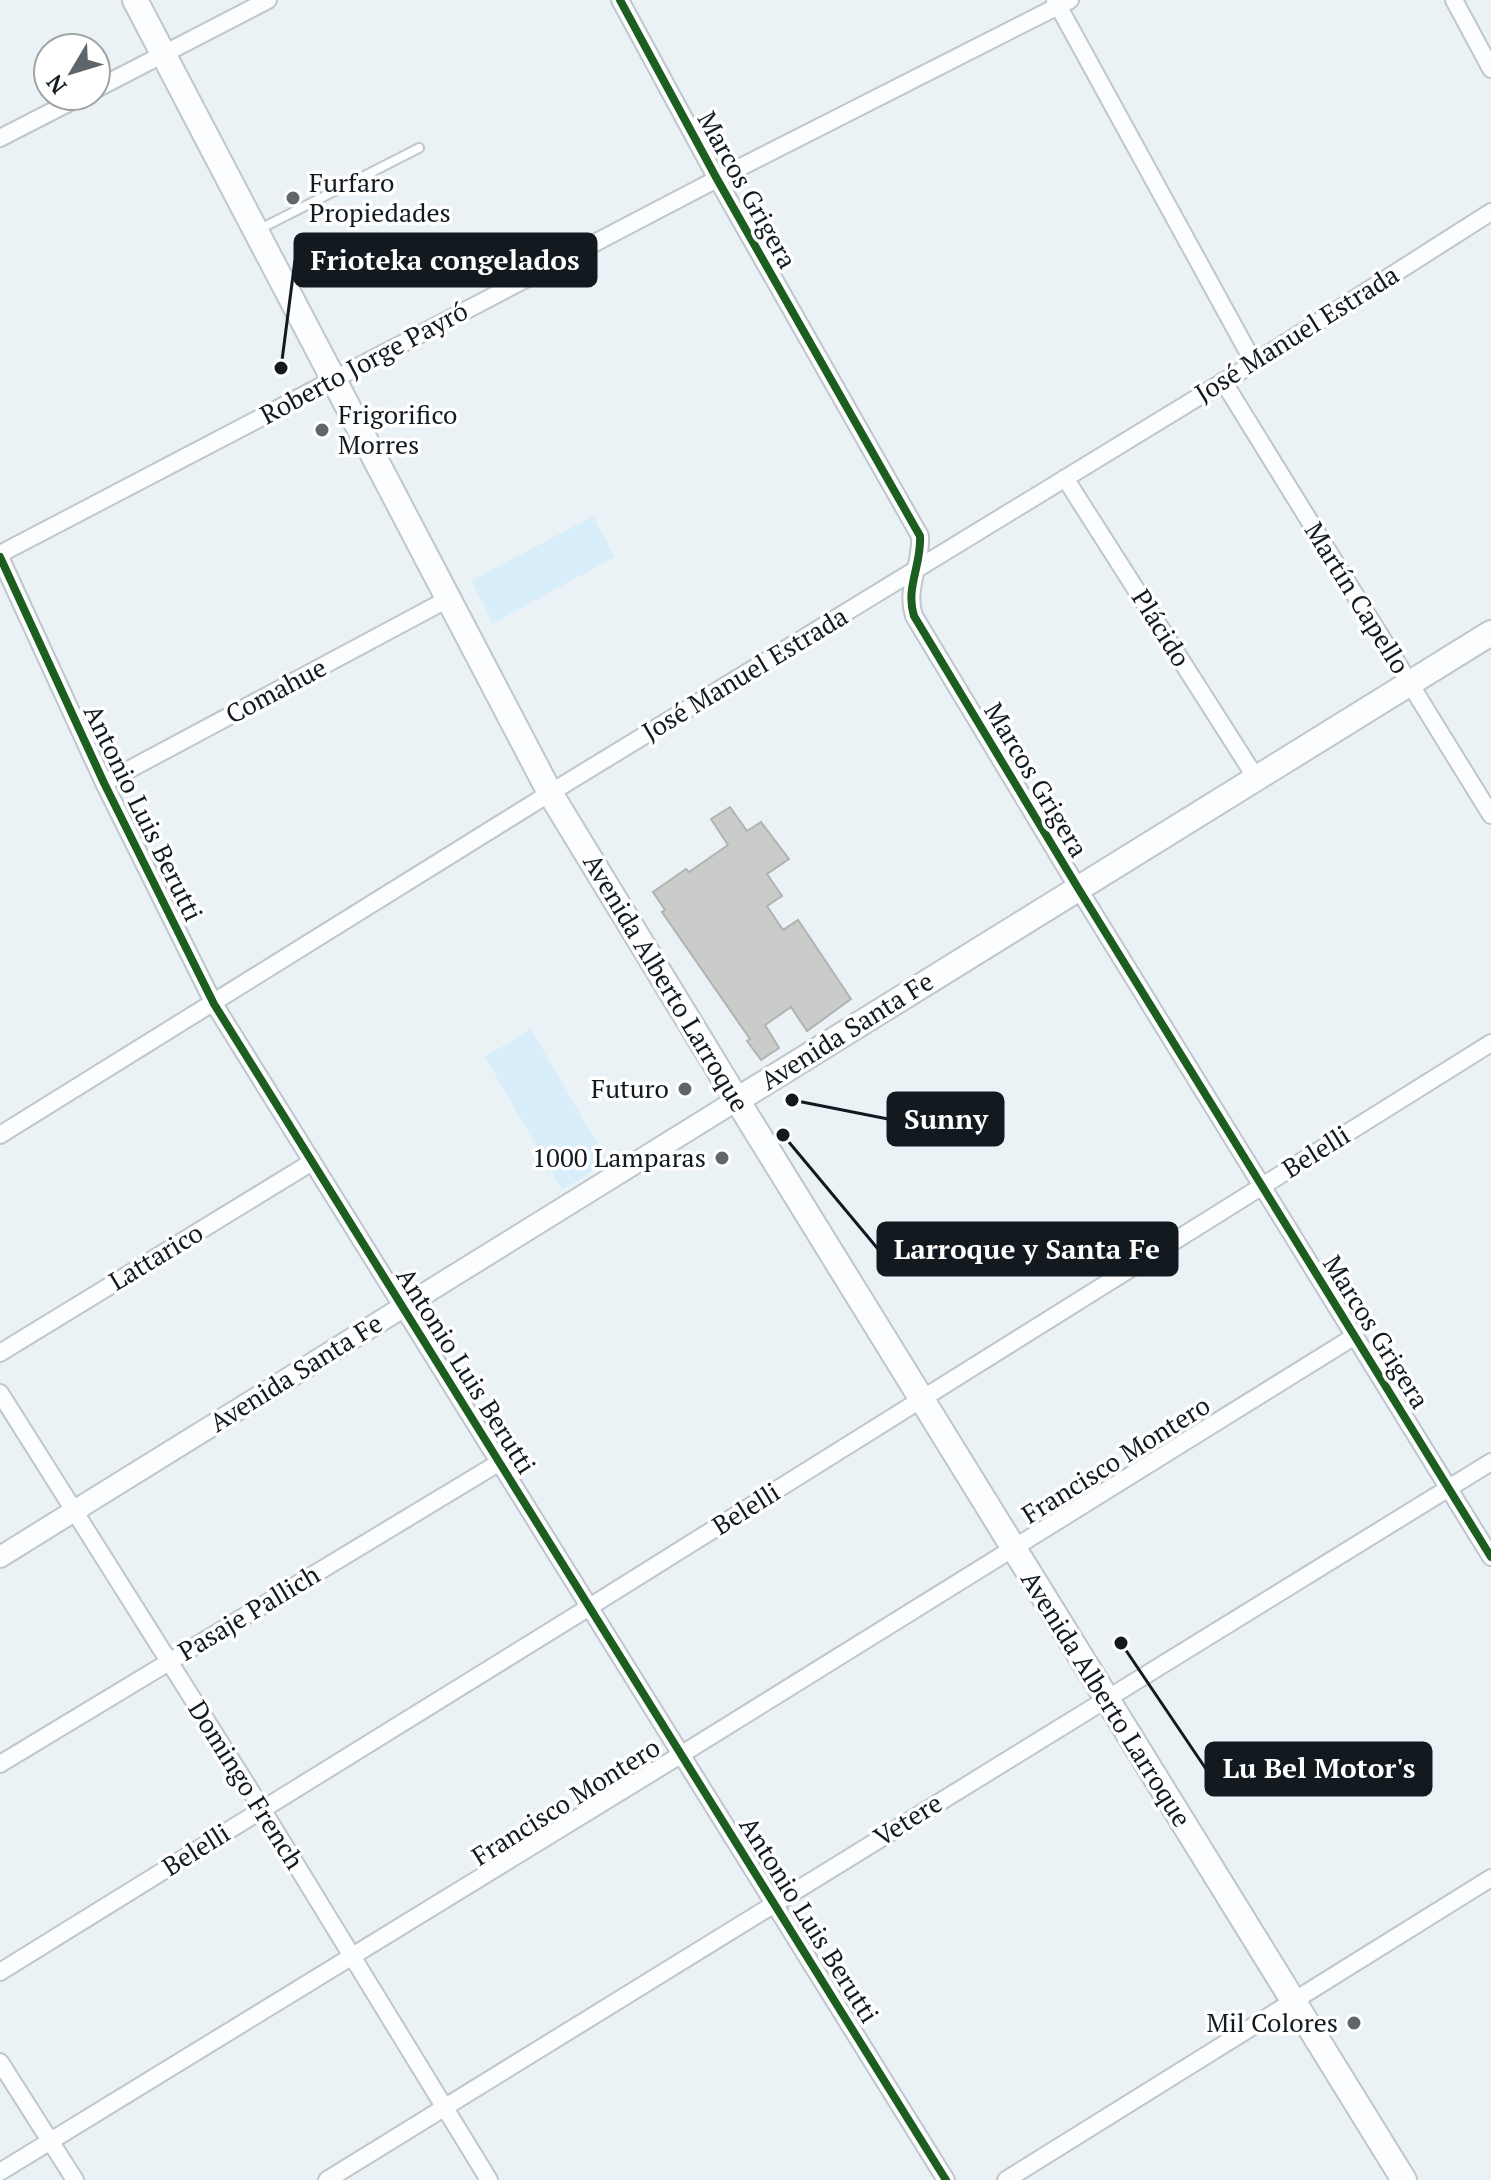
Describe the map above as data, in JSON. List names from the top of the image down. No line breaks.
{"streets":{"main road":["Avenida Alberto Larroque","Avenida Santa Fe"],"street":["Marcos Grigera","José Manuel Estrada","Roberto Jorge Payró","Martín Capello","Plácido","Comahue","Antonio Luis Berutti","Belelli","Lattarico","Francisco Montero","Pasaje Pallich","Domingo French","Vetere"]},"crossings":[["Marcos Grigera","José Manuel Estrada"],["Marcos Grigera","Roberto Jorge Payró"],["Marcos Grigera","Avenida Santa Fe"],["Marcos Grigera","Belelli"],["Marcos Grigera","Francisco Montero"],["Marcos Grigera","Vetere"],["José Manuel Estrada","Martín Capello"],["José Manuel Estrada","Plácido"],["José Manuel Estrada","Antonio Luis Berutti"],["José Manuel Estrada","Avenida Alberto Larroque"],["Roberto Jorge Payró","Antonio Luis Berutti"],["Roberto Jorge Payró","Avenida Alberto Larroque"],["Martín Capello","Avenida Santa Fe"],["Plácido","Avenida Santa Fe"],["Comahue","Antonio Luis Berutti"],["Comahue","Avenida Alberto Larroque"],["Antonio Luis Berutti","Avenida Santa Fe"],["Antonio Luis Berutti","Belelli"],["Antonio Luis Berutti","Lattarico"],["Antonio Luis Berutti","Francisco Montero"],["Antonio Luis Berutti","Pasaje Pallich"],["Antonio Luis Berutti","Vetere"],["Avenida Alberto Larroque","Avenida Santa Fe"],["Avenida Alberto Larroque","Belelli"],["Avenida Alberto Larroque","Francisco Montero"],["Avenida Alberto Larroque","Vetere"],["Avenida Santa Fe","Domingo French"],["Belelli","Domingo French"],["Francisco Montero","Domingo French"],["Pasaje Pallich","Domingo French"],["Domingo French","Vetere"]],"places":["Furfaro Propiedades","Frioteka congelados","Frigorifico Morres","Futuro","Sunny","Larroque y Santa Fe","1000 Lamparas","Lu Bel Motor's","Mil Colores"],"north":"bottom left"}
